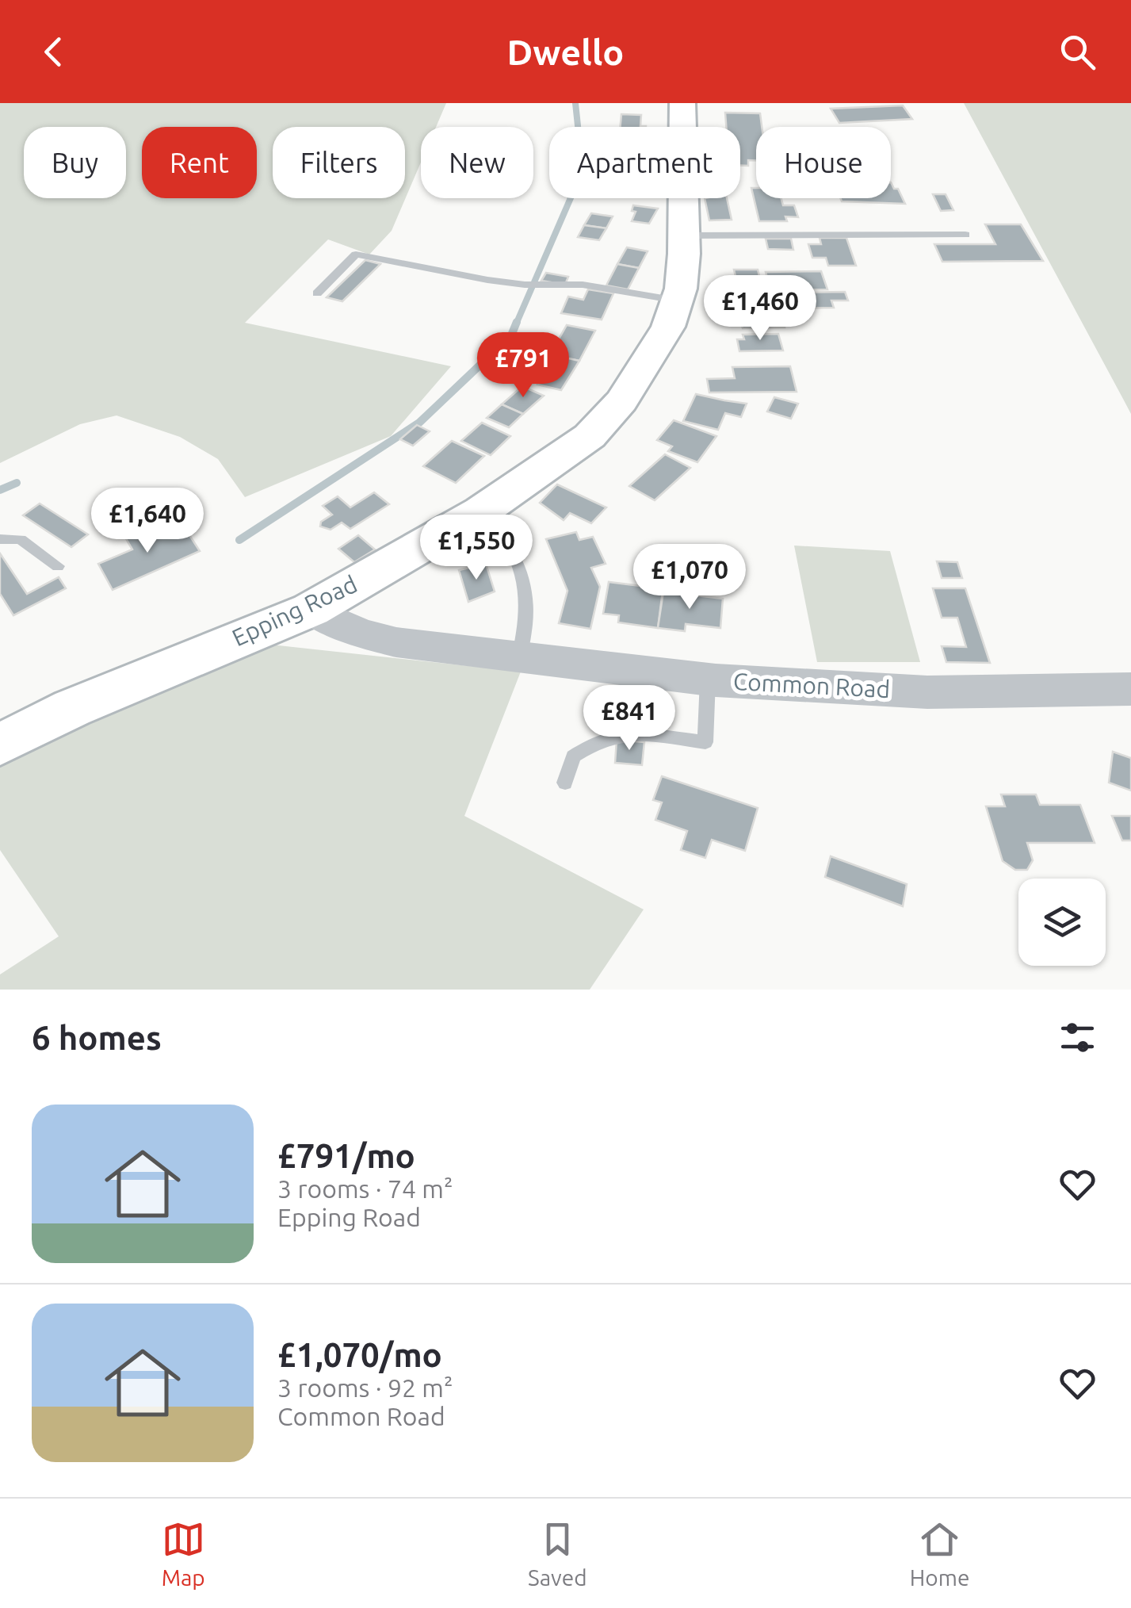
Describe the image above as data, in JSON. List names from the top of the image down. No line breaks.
{"streets":{"main road":["Epping Road"],"street":["Common Road"]},"crossings":[["Epping Road","Common Road"]],"page":{"header":"Dwello","chip":["Buy","Rent","Filters","New","Apartment","House"],"price":["£1,460","£791","£1,640","£1,550","£1,070","£841"],"heading":"6 homes","list":[{"name":"£791/mo","note":"3 rooms · 74 m² · Epping Road"},{"name":"£1,070/mo","note":"3 rooms · 92 m² · Common Road"}],"tabs":["Map","Saved","Home"]}}
